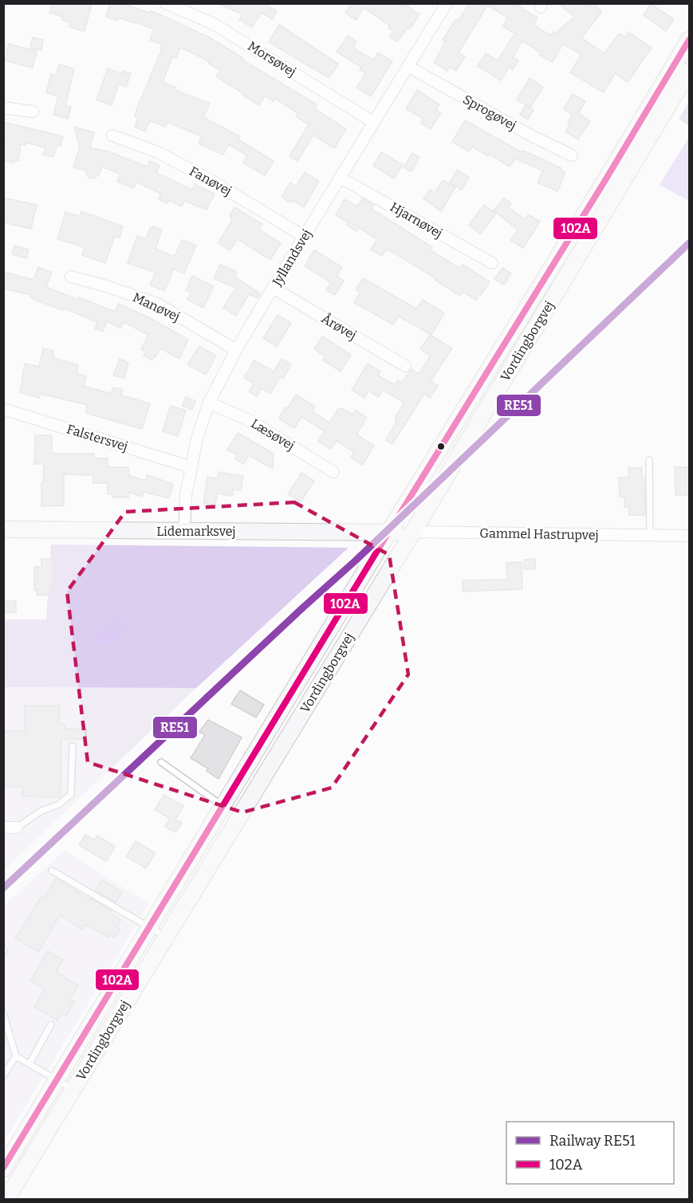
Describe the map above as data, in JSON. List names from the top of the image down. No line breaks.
{"streets":{"main road":["Vordingborgvej","Lidemarksvej","Gammel Hastrupvej"],"street":["Morsøvej","Sprogøvej","Fanøvej","Hjarnøvej","Jyllandsvej","Manøvej","Årøvej","Læsøvej","Falstersvej"]},"crossings":[["Morsøvej","Jyllandsvej"],["Sprogøvej","Jyllandsvej"],["Fanøvej","Jyllandsvej"],["Hjarnøvej","Jyllandsvej"],["Jyllandsvej","Manøvej"],["Jyllandsvej","Årøvej"],["Jyllandsvej","Læsøvej"],["Jyllandsvej","Falstersvej"],["Jyllandsvej","Lidemarksvej"],["Vordingborgvej","Lidemarksvej"],["Vordingborgvej","Gammel Hastrupvej"],["Lidemarksvej","Gammel Hastrupvej"]],"lines":["transit line 102A","rail line RE51"],"legend":["Railway RE51","102A"]}
